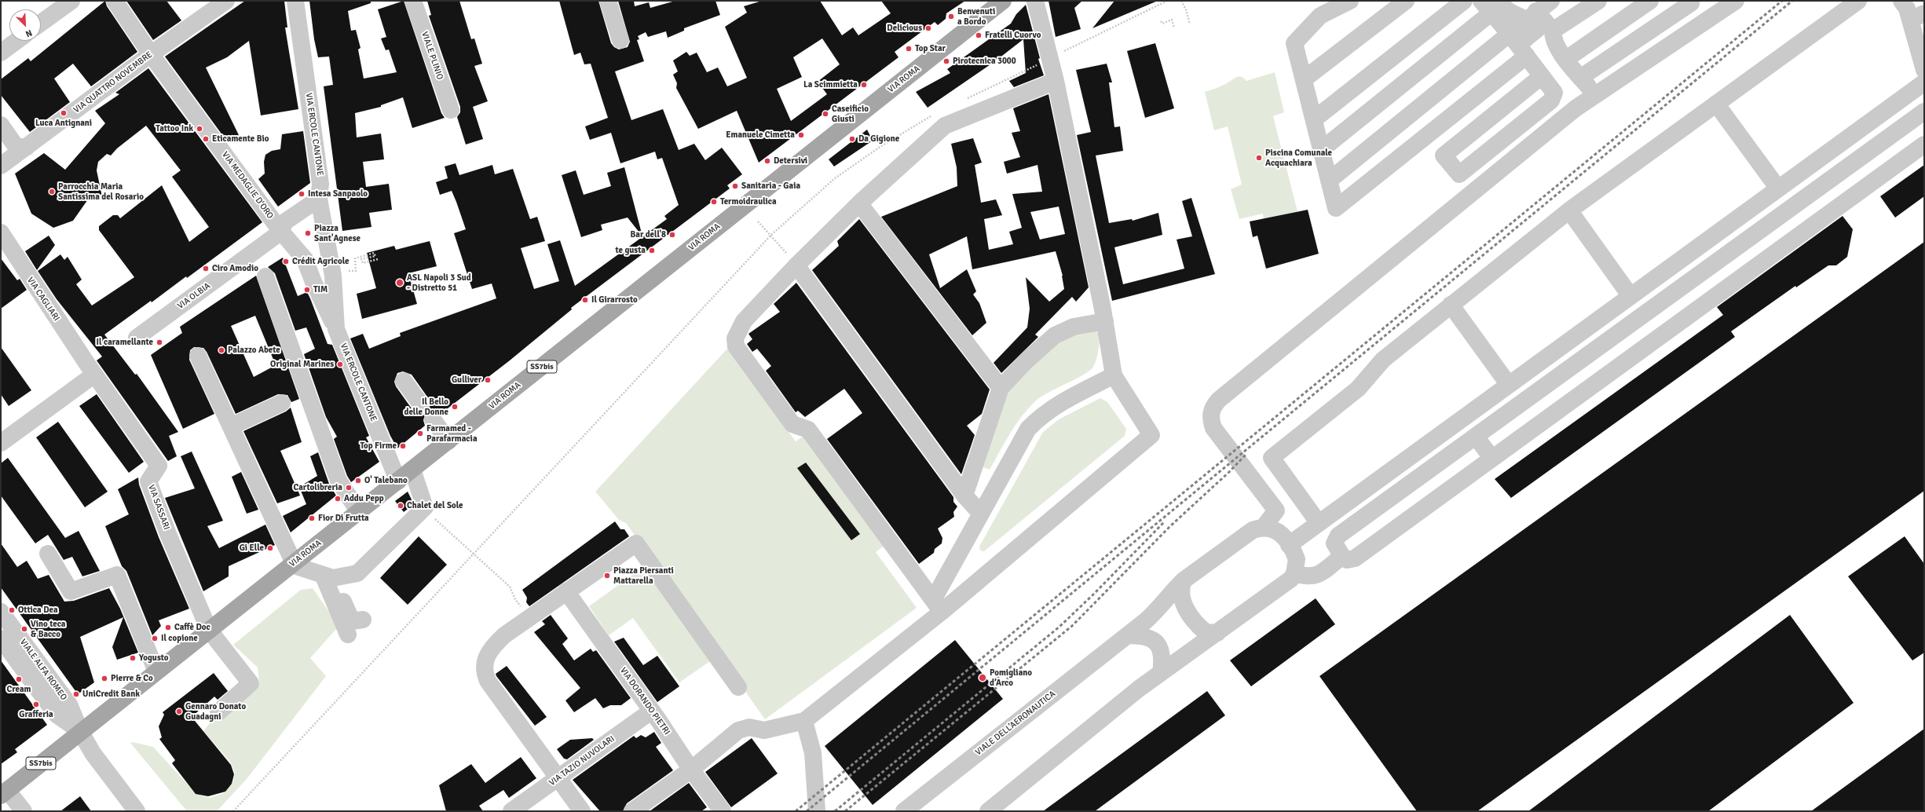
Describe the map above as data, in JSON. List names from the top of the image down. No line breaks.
{"streets":{"main road":["VIA ROMA","SS7bis"],"street":["VIALE PLINIO","VIA QUATTRO NOVEMBRE","VIA ERCOLE CANTONE","VIA MEDAGLIE D'ORO","VIA OLBIA","VIA CAGLIARI","VIA SASSARI","VIALE ALFA ROMEO","VIA DORANDO PIETRI","VIALE DELL’AERONAUTICA","VIA TAZIO NUVOLARI"]},"crossings":[["VIA ROMA","VIA ERCOLE CANTONE"],["VIA ROMA","SS7bis"],["VIA ROMA","VIA SASSARI"],["VIA ROMA","VIALE ALFA ROMEO"],["VIA QUATTRO NOVEMBRE","VIA MEDAGLIE D'ORO"],["VIA ERCOLE CANTONE","VIA MEDAGLIE D'ORO"],["VIA MEDAGLIE D'ORO","VIA OLBIA"],["VIA CAGLIARI","VIA SASSARI"],["SS7bis","VIALE ALFA ROMEO"],["VIA DORANDO PIETRI","VIA TAZIO NUVOLARI"]],"places":["Benvenuti a Bordo","Delicious","Fratelli Cuorvo","Top Star","Pirotecnica 3000","La Scimmietta","Luca Antignani","Caseificio Giusti","Tattoo Ink","Emanuele Cimetta","Eticamente Bio","Da Gigione","Piscina Comunale Acquachiara","Detersivi","Sanitaria - Gaia","Parrocchia Maria Santissima del Rosario","Intesa Sanpaolo","Termoidraulica","Piazza Sant'Agnese","Bar dell'8","te gusta","Crédit Agricole","Ciro Amodio","ASL Napoli 3 Sud - Distretto 51","TIM","Il Girarrosto","Il caramellante","Palazzo Abete","Original Marines","Gulliver","Il Bello delle Donne","Farmamed - Parafarmacia","Top Firme","O' Talebano","Cartolibreria","Addu Pepp","Chalet del Sole","Fior Di Frutta","Gi Elle","Piazza Piersanti Mattarella","Ottica Dea","Caffè Doc","Vino teca & Bacco","Il copione","Yogusto","Pomigliano d’Arco","Pierre & Co","Cream","UniCredit Bank","Grafferia","Gennaro Donato Guadagni"],"north":"bottom right"}
